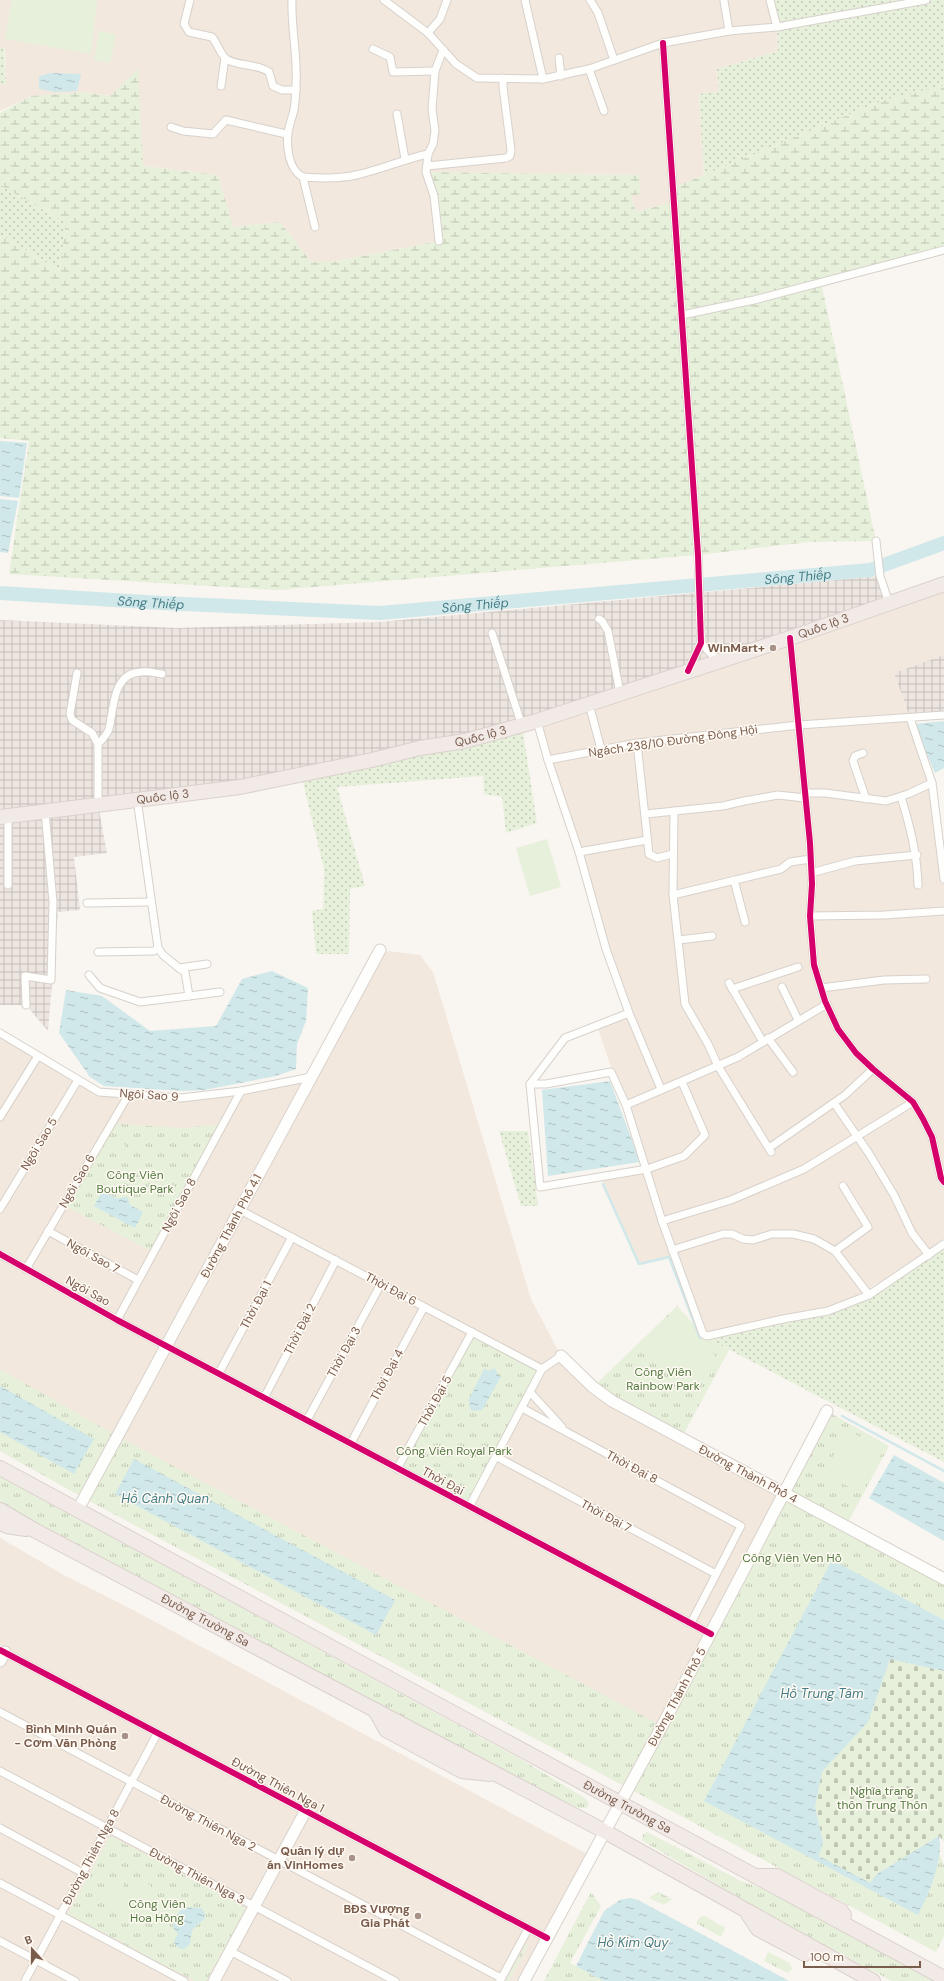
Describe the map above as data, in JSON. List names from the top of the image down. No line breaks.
{"streets":{"highway":["Quốc lộ 3","Đường Trường Sa"],"street":["Ngách 238/10 Đường Đông Hội","Ngôi Sao 9","Ngôi Sao 5","Ngôi Sao 6","Ngôi Sao 8","Đường Thành Phố 4.1","Ngôi Sao 7","Thời Đại 6","Ngôi Sao","Thời Đại 1","Thời Đại 2","Thời Đại 3","Thời Đại 4","Thời Đại 5","Thời Đại 8","Đường Thành Phố 4","Thời Đại","Thời Đại 7","Đường Thành Phố 5","Đường Thiên Nga 1","Đường Thiên Nga 2","Đường Thiên Nga 8","Đường Thiên Nga 3"]},"crossings":[["Ngôi Sao 9","Ngôi Sao 5"],["Ngôi Sao 9","Ngôi Sao 6"],["Ngôi Sao 9","Ngôi Sao 8"],["Ngôi Sao 9","Đường Thành Phố 4.1"],["Ngôi Sao 6","Ngôi Sao 7"],["Ngôi Sao 6","Ngôi Sao"],["Ngôi Sao 8","Ngôi Sao 7"],["Ngôi Sao 8","Ngôi Sao"],["Đường Thành Phố 4.1","Thời Đại 6"],["Đường Thành Phố 4.1","Ngôi Sao"],["Đường Thành Phố 4.1","Thời Đại"],["Đường Thành Phố 4.1","Đường Trường Sa"],["Thời Đại 6","Thời Đại 1"],["Thời Đại 6","Thời Đại 2"],["Thời Đại 6","Thời Đại 3"],["Thời Đại 6","Thời Đại 4"],["Thời Đại 6","Thời Đại 5"],["Ngôi Sao","Thời Đại"],["Thời Đại 1","Thời Đại"],["Thời Đại 2","Thời Đại"],["Thời Đại 3","Thời Đại"],["Thời Đại 4","Thời Đại"],["Thời Đại 5","Thời Đại"],["Thời Đại 8","Thời Đại 7"],["Đường Thành Phố 4","Đường Thành Phố 5"],["Thời Đại","Đường Thành Phố 5"],["Đường Trường Sa","Đường Thành Phố 5"],["Đường Thành Phố 5","Đường Thiên Nga 1"],["Đường Thiên Nga 1","Đường Thiên Nga 8"],["Đường Thiên Nga 2","Đường Thiên Nga 8"],["Đường Thiên Nga 8","Đường Thiên Nga 3"]],"water":["Sông Thiếp","Hồ Cảnh Quan","Hồ Trung Tâm","Hồ Kim Quy"],"parks":["Công Viên Boutique Park","Công Viên Rainbow Park","Công Viên Royal Park","Công Viên Ven Hồ","Nghĩa trang thôn Trung Thôn","Công Viên Hoa Hồng"],"places":["WinMart+","Bình Minh Quán - Cơm Văn Phòng","Quản lý dự án VinHomes","BĐS Vượng Gia Phát"],"scale_bar":"100 m","north":"top"}
